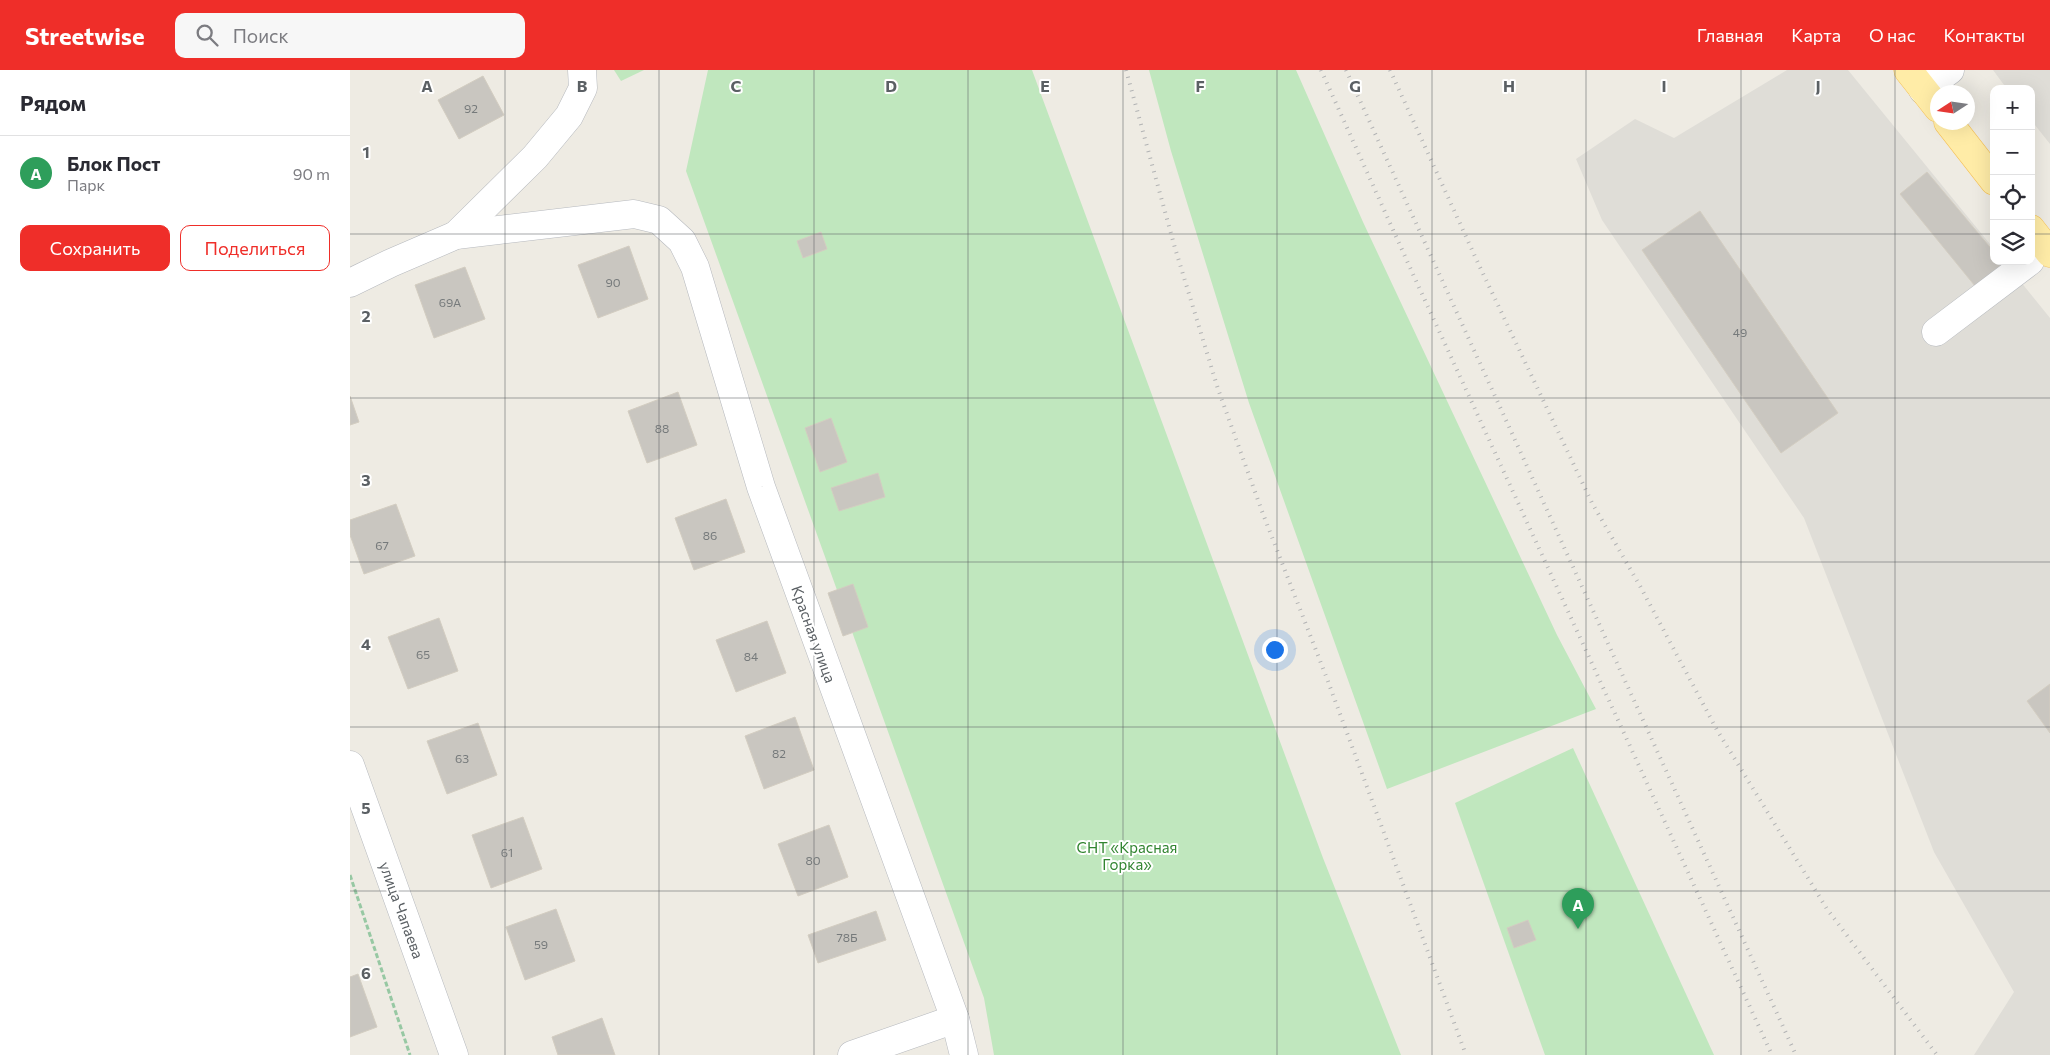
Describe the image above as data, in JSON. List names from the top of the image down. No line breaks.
{"streets":{"street":["Красная улица","улица Чапаева"]},"parks":["СНТ «Красная Горка»"],"house_numbers":["92","90","69А","49","88","86","67","65","84","82","63","61","80","78Б","59"],"north":"left","page":{"header":"Streetwise","search":"Поиск","nav":["Главная","Карта","О нас","Контакты"],"heading":"Рядом","map_buttons":["+","−"],"list":[{"mark":"A","name":"Блок Пост","note":"Парк","value":"90 m"}],"buttons":["Сохранить","Поделиться"],"pins":"A"},"grid":{"columns":["A","B","C","D","E","F","G","H","I","J"],"rows":["1","2","3","4","5","6"]}}
